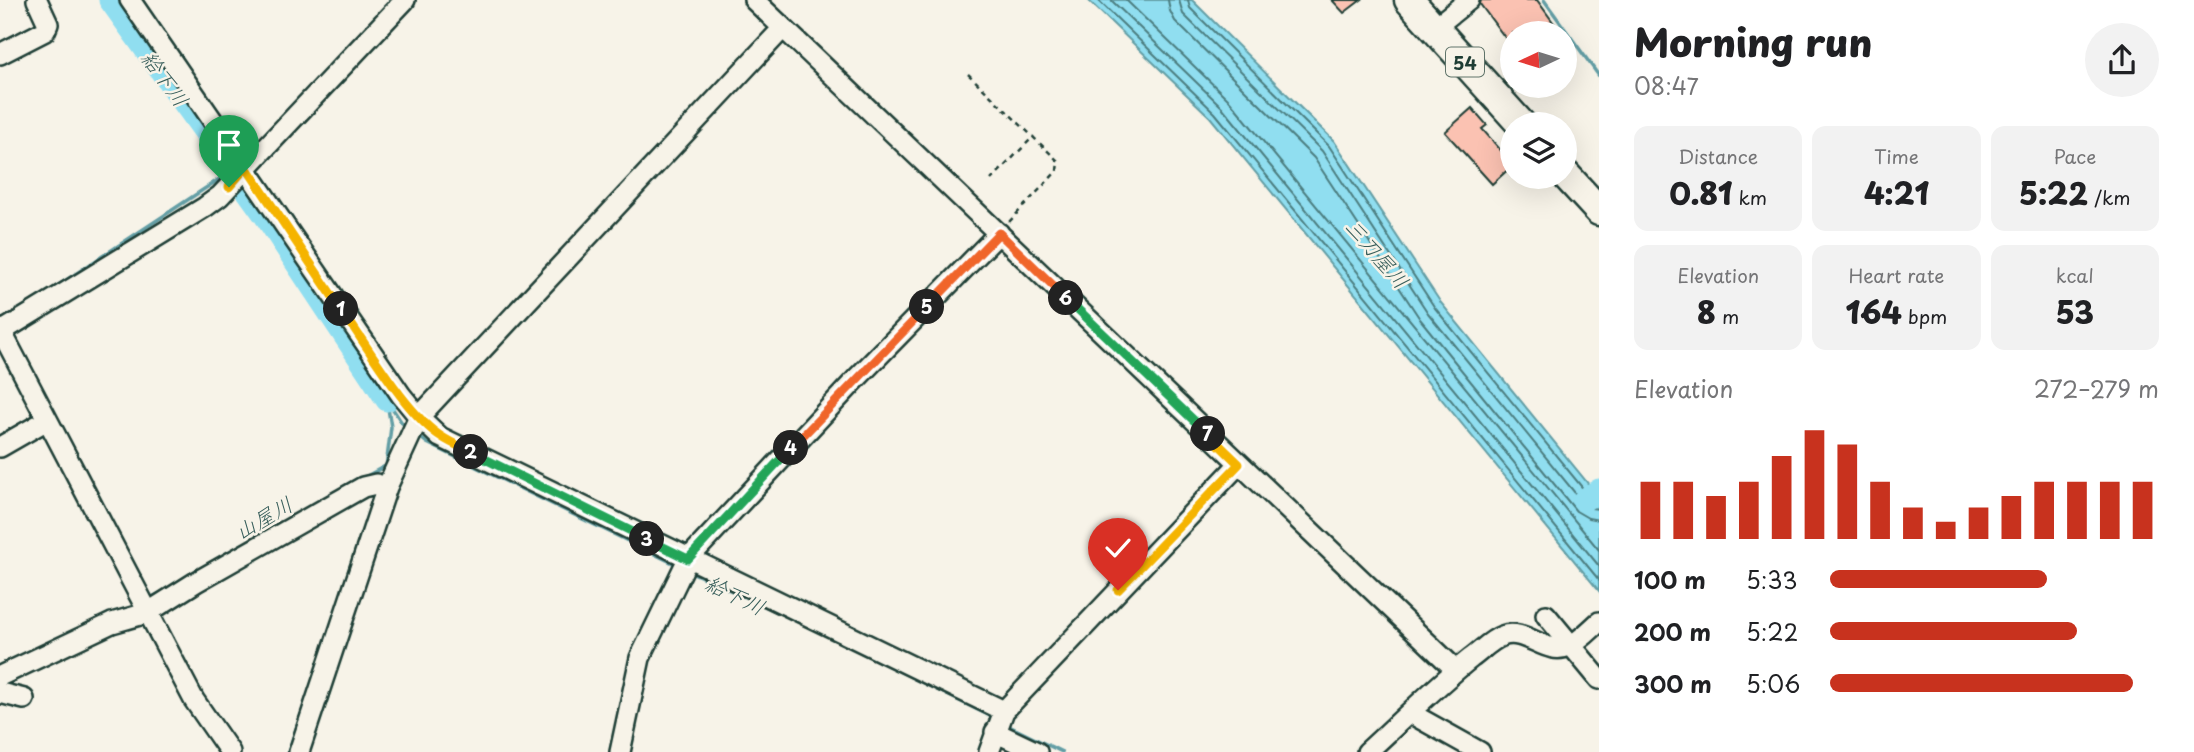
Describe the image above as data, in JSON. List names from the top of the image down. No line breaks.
{"streets":{"highway":["54"]},"water":["給下川","三刀屋川","山屋川"],"north":"left","page":{"heading":["Morning run","08:47"],"stats":[["Distance","0.81 km"],["Time","4:21"],["Pace","5:22 /km"],["Elevation","8 m"],["Heart rate","164 bpm"],["kcal","53"]],"pins":["6","5","1","7","4","2","3"],"chart":["Elevation","272–279 m"],"list":[{"name":"100 m","note":"5:33"},{"name":"200 m","note":"5:22"},{"name":"300 m","note":"5:06"}]}}
